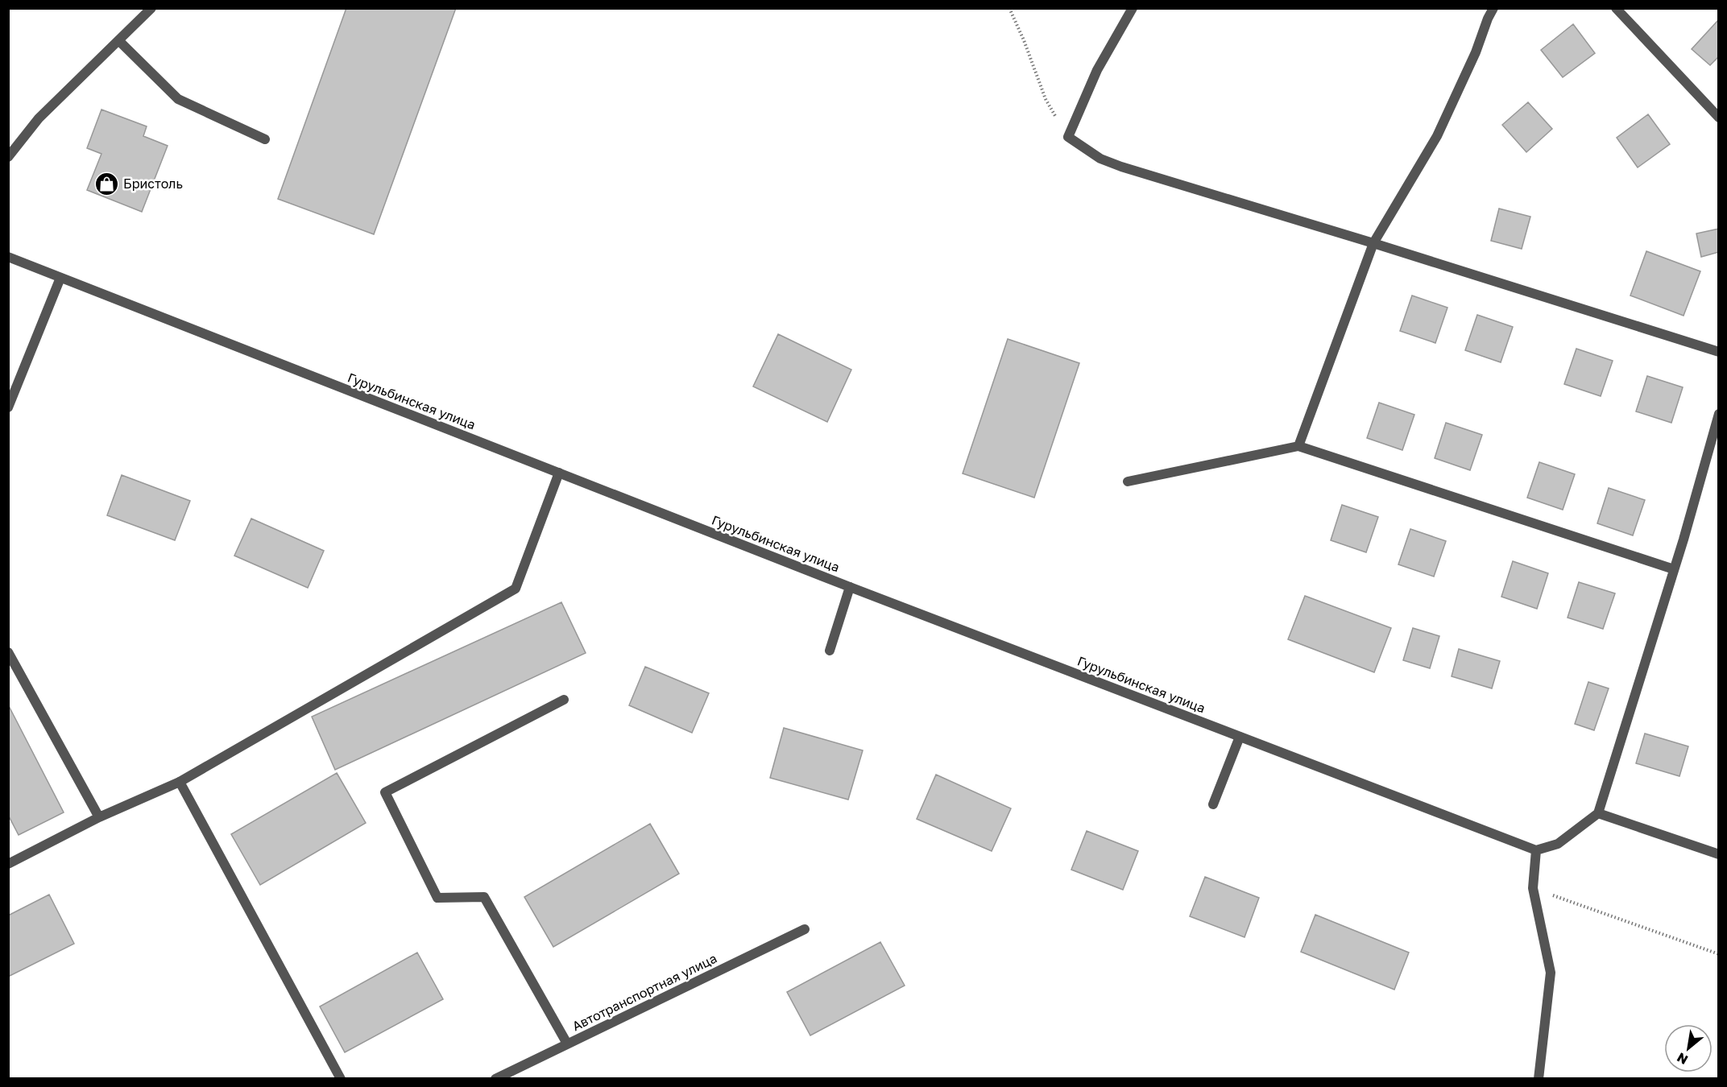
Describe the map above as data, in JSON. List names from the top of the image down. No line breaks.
{"streets":{"street":["Гурульбинская улица","Автотранспортная улица"]},"places":{"shop":["Бристоль"]},"north":"bottom left"}
